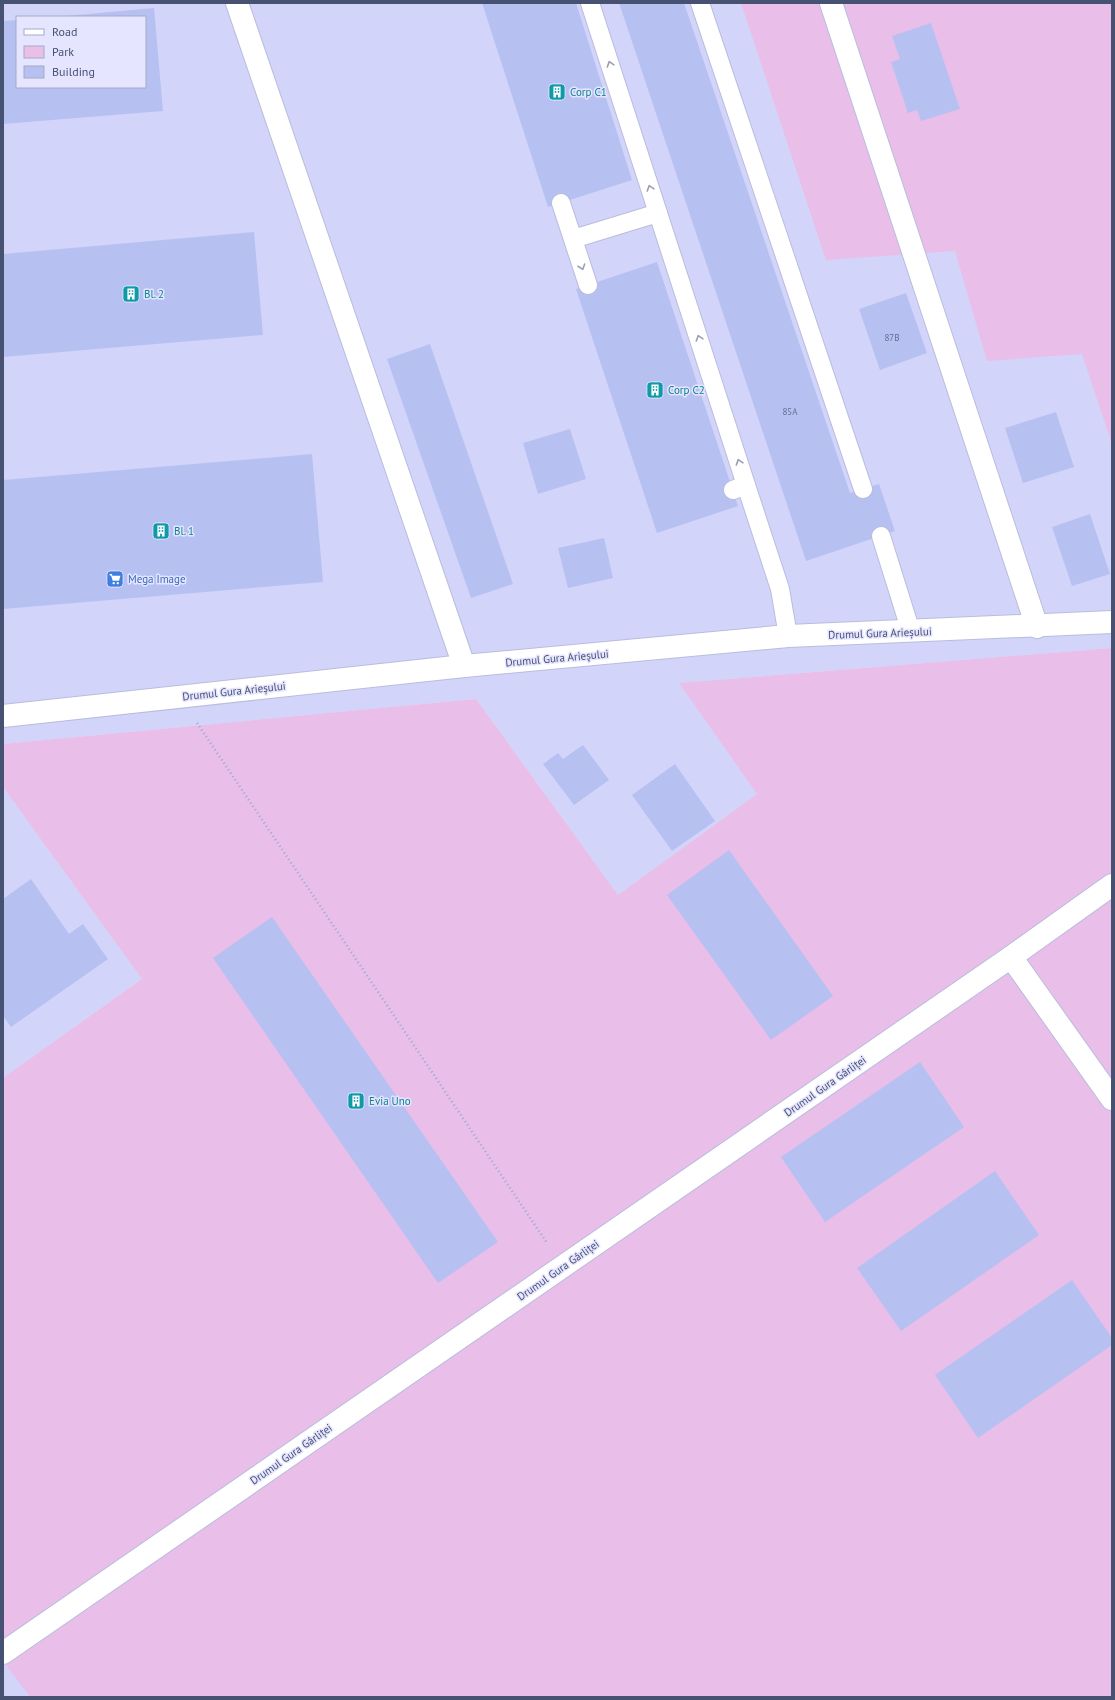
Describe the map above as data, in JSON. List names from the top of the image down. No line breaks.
{"streets":{"street":["Drumul Gura Arieșului","Drumul Gura Gârliței"]},"places":{"building":["Corp C1","Bl. 2","Corp C2","Bl. 1","Evia Uno"],"supermarket":["Mega Image"]},"house_numbers":["87B","85A"],"legend":["Road","Park","Building"]}
